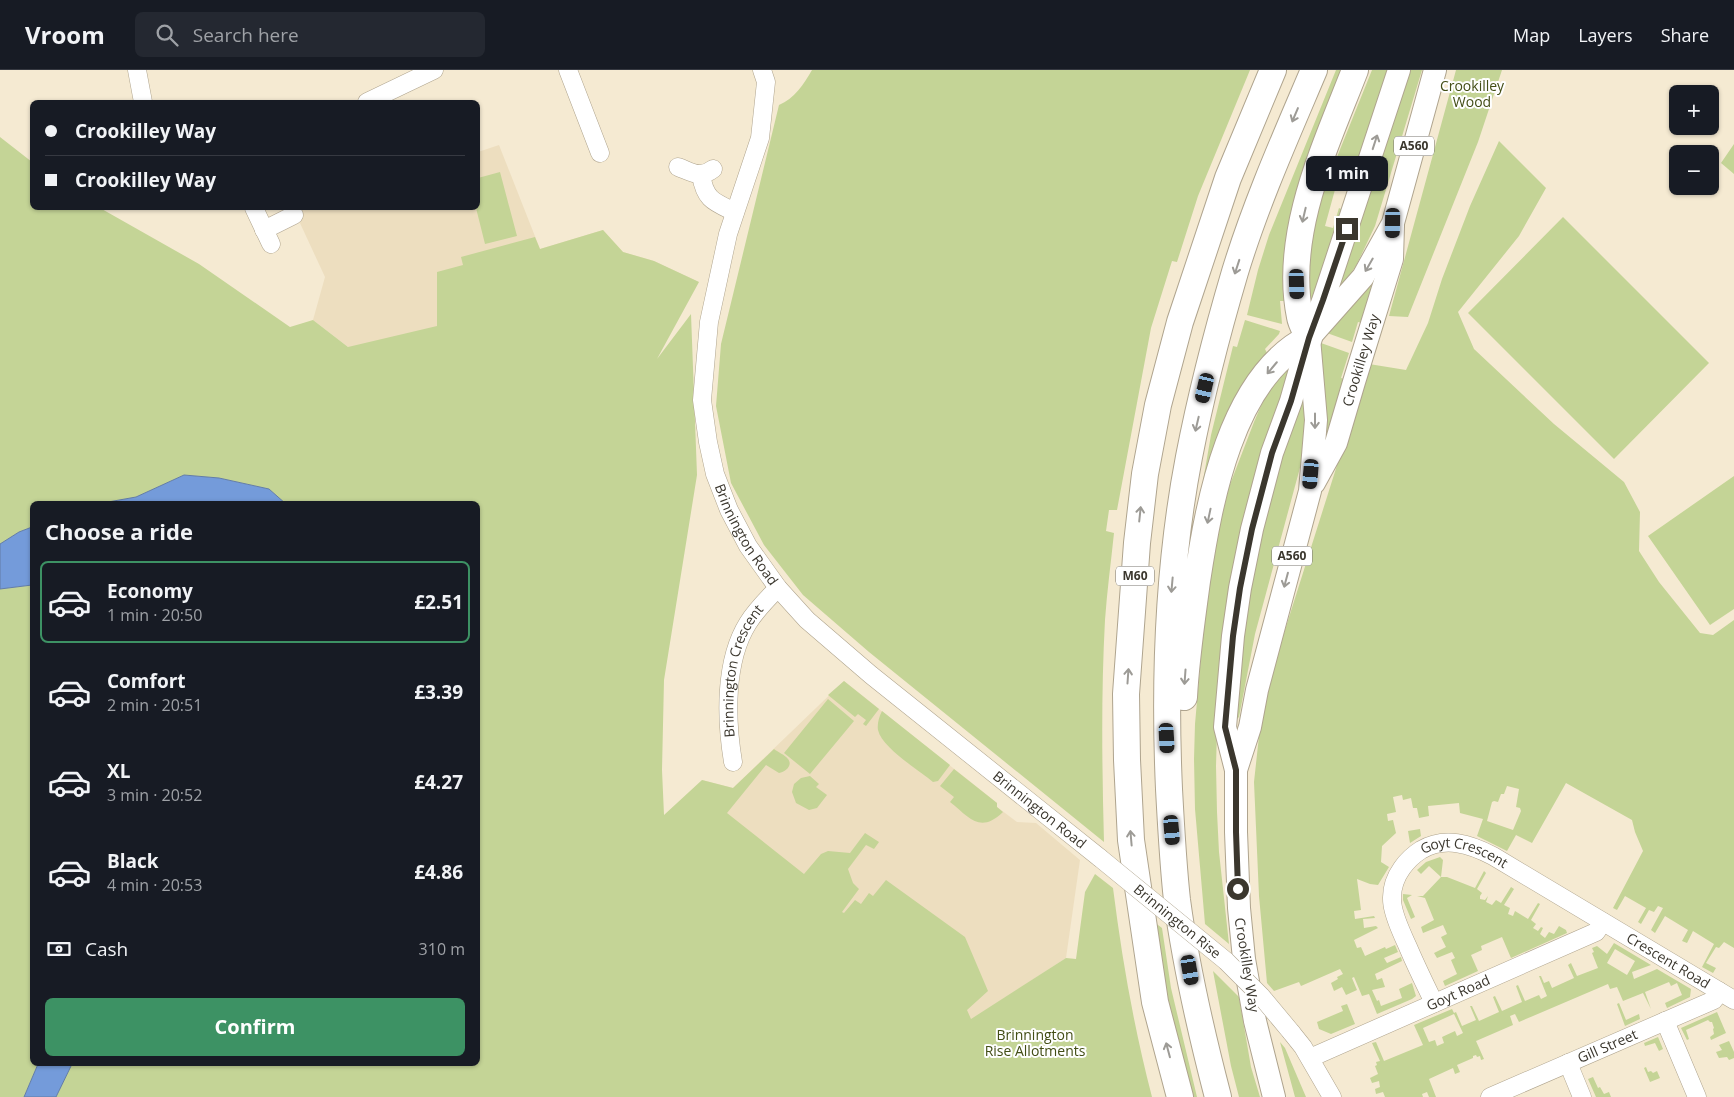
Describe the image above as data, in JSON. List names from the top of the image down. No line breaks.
{"streets":{"highway":["M60"],"main road":["A560","Crookilley Way"],"street":["Brinnington Road","Brinnington Crescent","Goyt Crescent","Brinnington Rise","Crescent Road","Goyt Road","Gill Street"]},"crossings":[["Crookilley Way","M60"],["Brinnington Road","Brinnington Crescent"],["Brinnington Road","Brinnington Rise"],["Goyt Crescent","Crescent Road"],["Goyt Crescent","Goyt Road"],["Brinnington Rise","Goyt Road"],["Crescent Road","Goyt Road"],["Crescent Road","Gill Street"]],"parks":["Crookilley Wood","Brinnington Rise Allotments"],"page":{"header":"Vroom","search":"Search here","nav":["Map","Layers","Share"],"map_buttons":["+","−"],"banner":["Crookilley Way","Crookilley Way"],"bubble":"1 min","heading":"Choose a ride","list":[{"name":"Economy","note":"1 min · 20:50","value":"£2.51"},{"name":"Comfort","note":"2 min · 20:51","value":"£3.39"},{"name":"XL","note":"3 min · 20:52","value":"£4.27"},{"name":"Black","note":"4 min · 20:53","value":"£4.86"}],"pay":["Cash","310 m"],"buttons":"Confirm"}}
